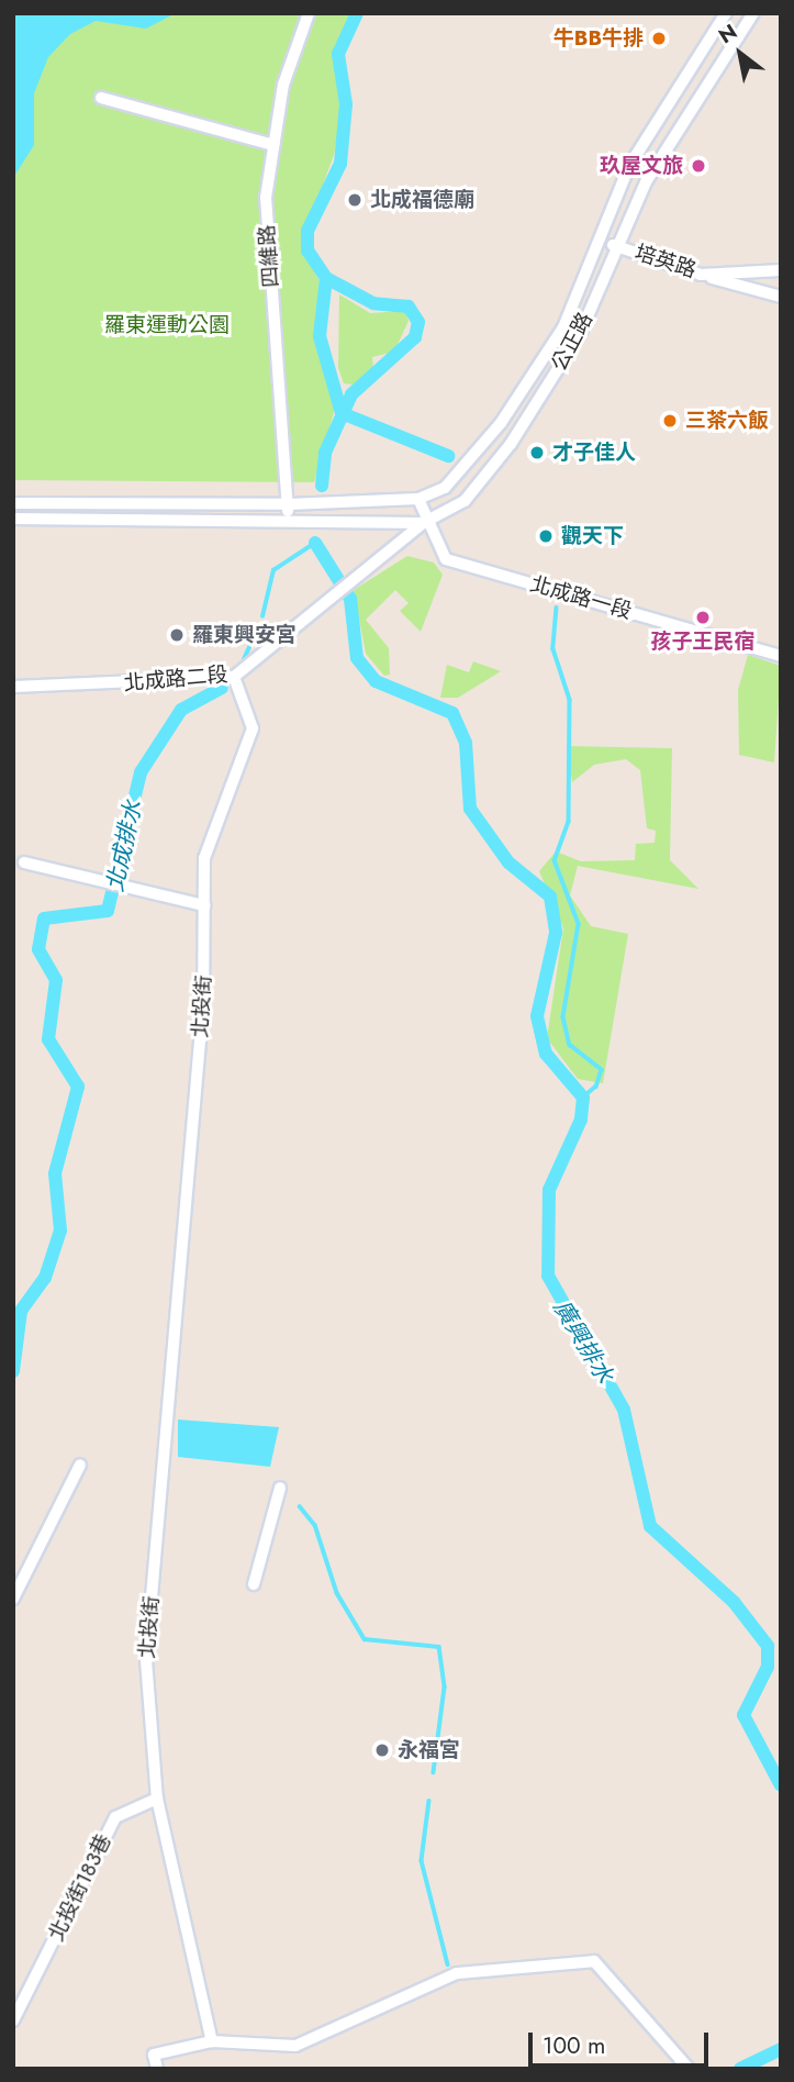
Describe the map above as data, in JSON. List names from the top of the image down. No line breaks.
{"streets":{"street":["四維路","培英路","公正路","北成路一段","北成路二段","北投街","北投街183巷"]},"crossings":[["四維路","公正路"],["培英路","公正路"],["公正路","北成路一段"],["公正路","北成路二段"],["北成路一段","北成路二段"],["北成路二段","北投街"],["北投街","北投街183巷"]],"water":["北成排水","廣興排水"],"parks":["羅東運動公園"],"places":["牛BB牛排","玖屋文旅","北成福德廟","三茶六飯","才子佳人","觀天下","孩子王民宿","羅東興安宮","永福宮"],"scale_bar":"100 m","north":"top left"}
